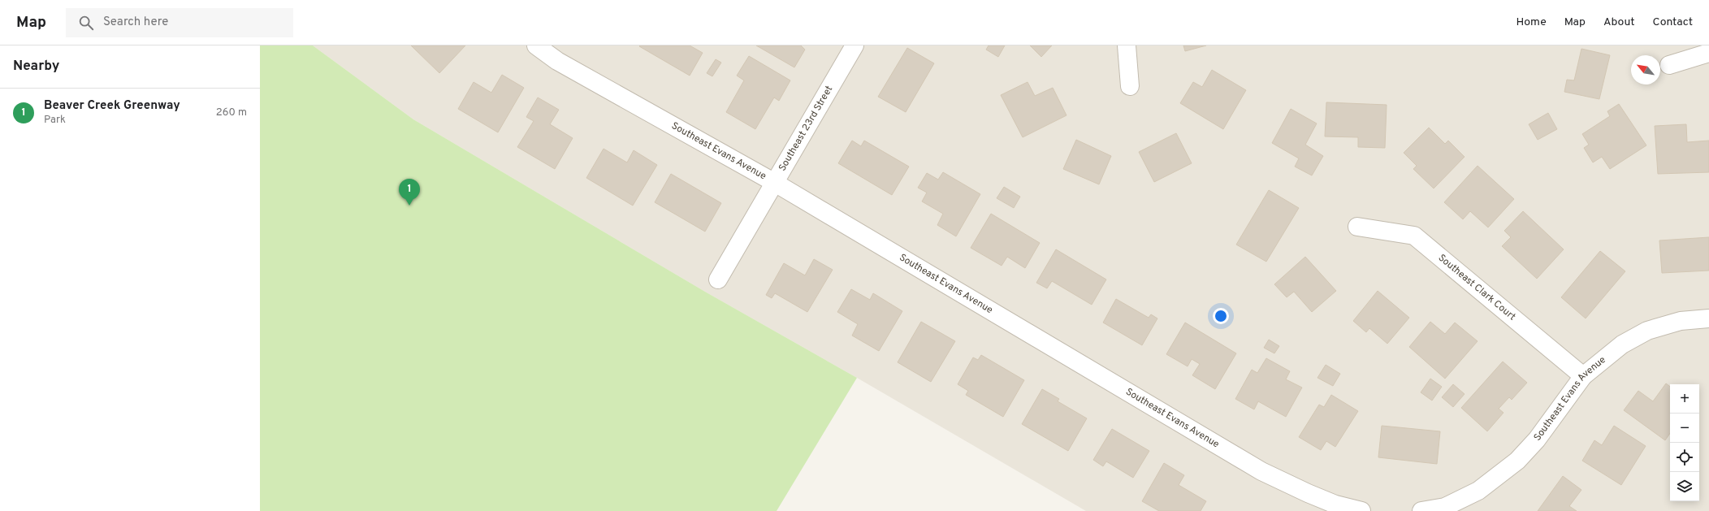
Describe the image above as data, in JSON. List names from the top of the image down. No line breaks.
{"streets":{"street":["Southeast 23rd Street","Southeast Evans Avenue","Southeast Clark Court"]},"crossings":[["Southeast 23rd Street","Southeast Evans Avenue"],["Southeast Evans Avenue","Southeast Clark Court"]],"north":"top left","page":{"header":"Map","search":"Search here","nav":["Home","Map","About","Contact"],"heading":"Nearby","list":[{"mark":"1","name":"Beaver Creek Greenway","note":"Park","value":"260 m"}],"pins":"1","map_buttons":["+","−"]}}
